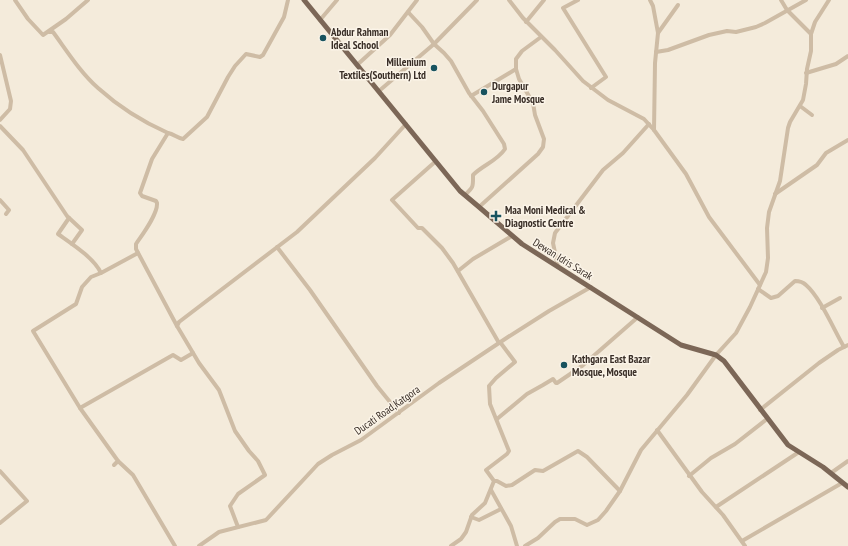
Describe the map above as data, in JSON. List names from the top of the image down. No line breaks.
{"streets":{"main road":["Dewan Idris Sarak"],"street":["Ducati Road,Katgora"]},"crossings":[["Dewan Idris Sarak","Ducati Road,Katgora"]],"places":{"other":["Abdur Rahman Ideal School","Millenium Textiles(Southern) Ltd","Durgapur Jame Mosque","Kathgara East Bazar Mosque, Mosque"],"health":["Maa Moni Medical & Diagnostic Centre"]}}
